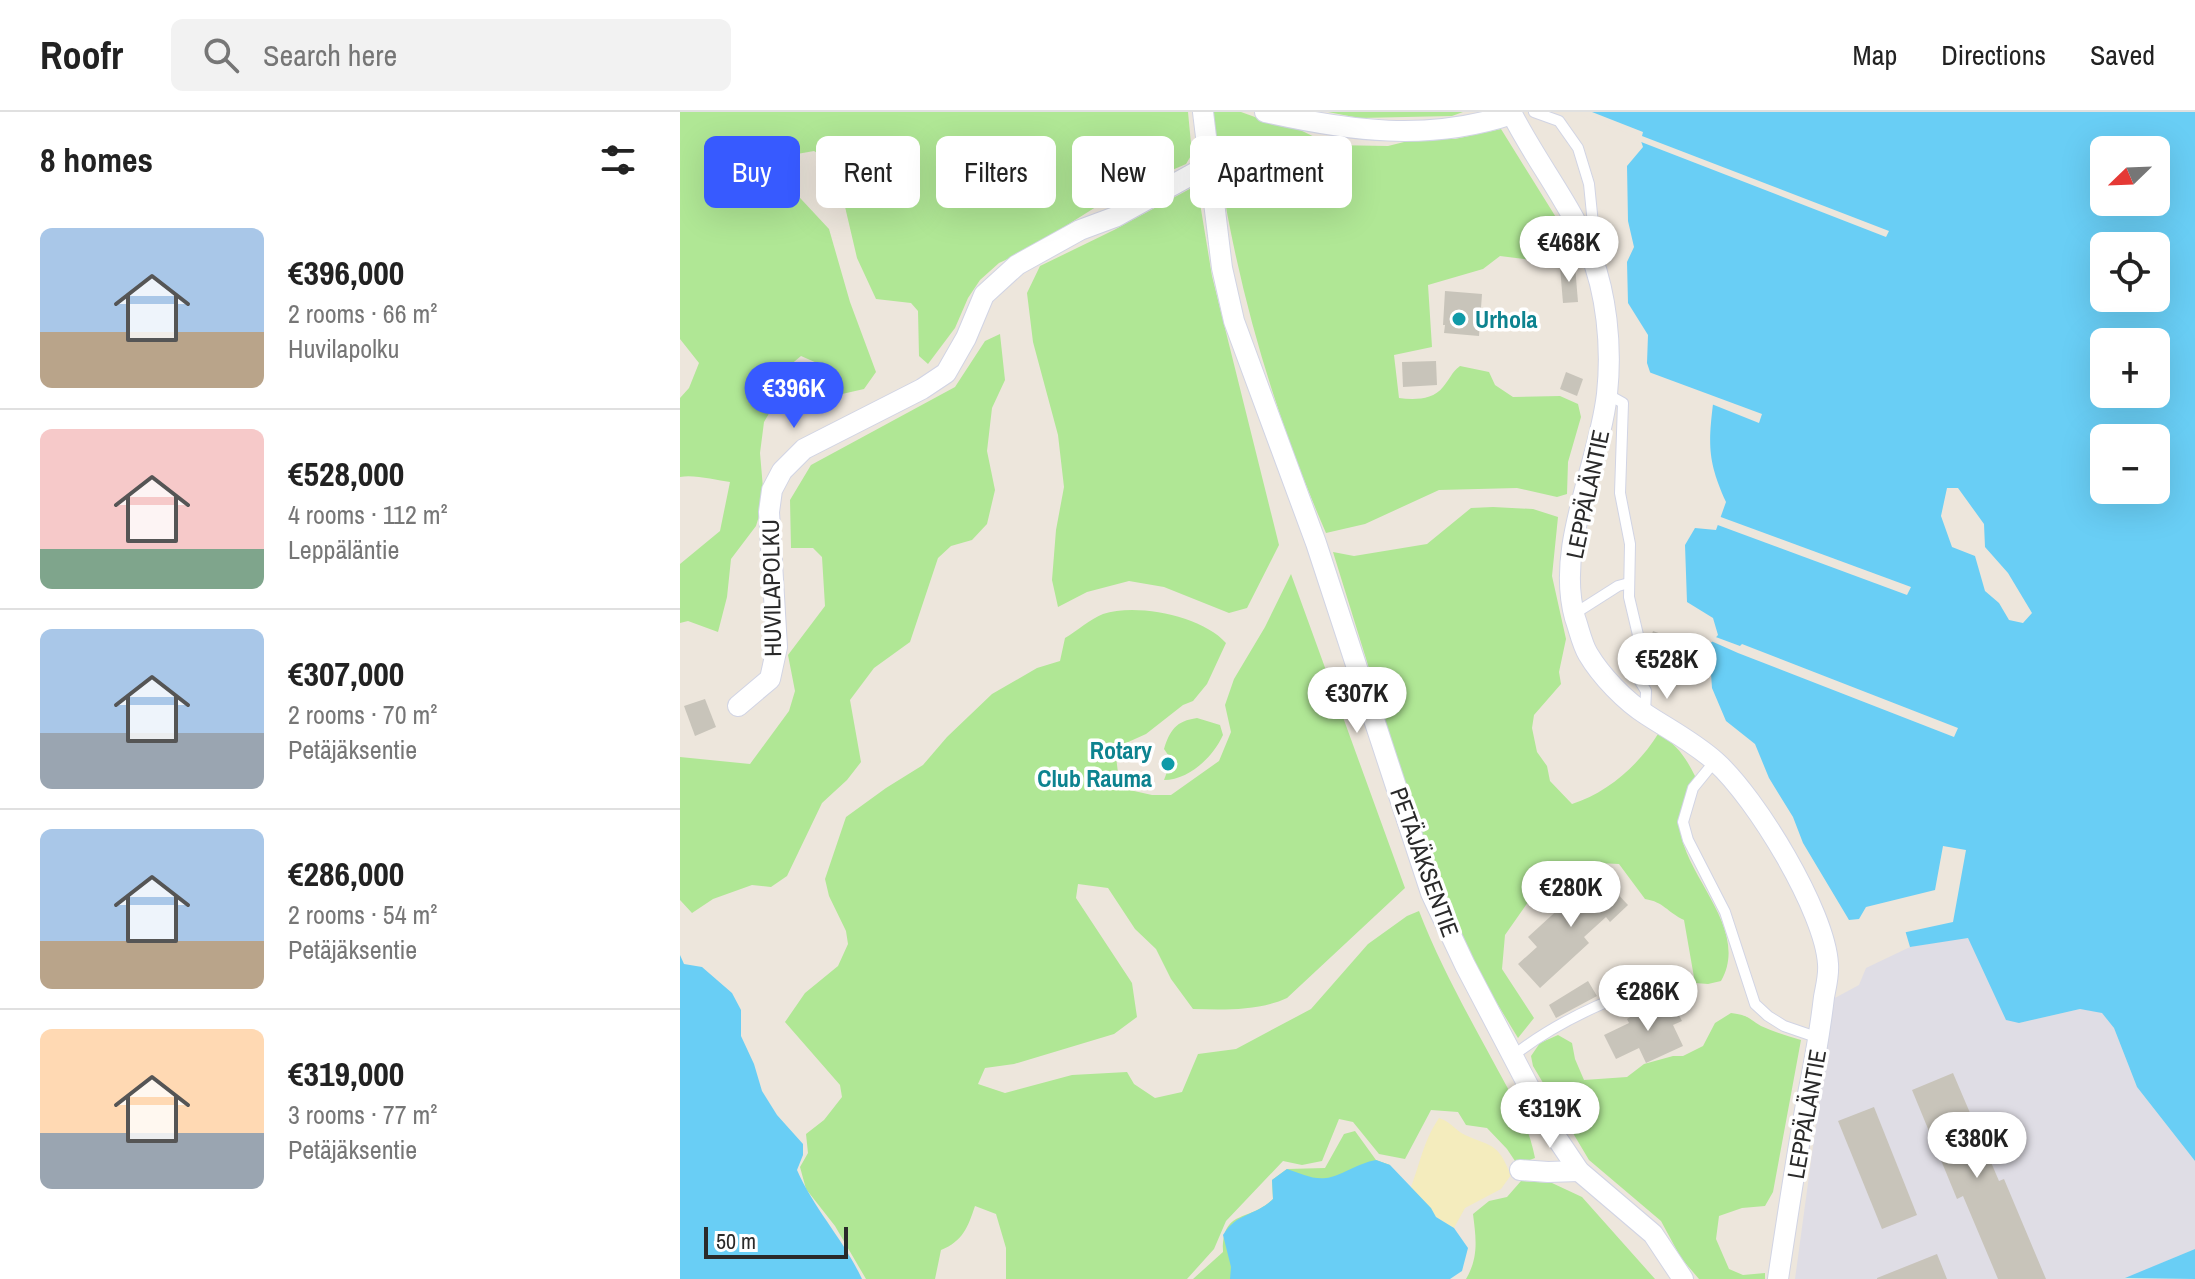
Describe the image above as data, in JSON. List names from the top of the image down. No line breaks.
{"streets":{"street":["LEPPÄLÄNTIE","HUVILAPOLKU","PETÄJÄKSENTIE"]},"places":["Urhola","Rotary Club Rauma"],"scale_bar":"50 m","north":"bottom left","page":{"header":"Roofr","search":"Search here","nav":["Map","Directions","Saved"],"heading":"8 homes","map_buttons":["+","−"],"chip":["Buy","Rent","Filters","New","Apartment"],"list":[{"name":"€396,000","note":"2 rooms · 66 m² · Huvilapolku"},{"name":"€528,000","note":"4 rooms · 112 m² · Leppäläntie"},{"name":"€307,000","note":"2 rooms · 70 m² · Petäjäksentie"},{"name":"€286,000","note":"2 rooms · 54 m² · Petäjäksentie"},{"name":"€319,000","note":"3 rooms · 77 m² · Petäjäksentie"}],"price":["€468K","€396K","€528K","€307K","€280K","€286K","€319K","€380K"],"scale":"50 m"}}
